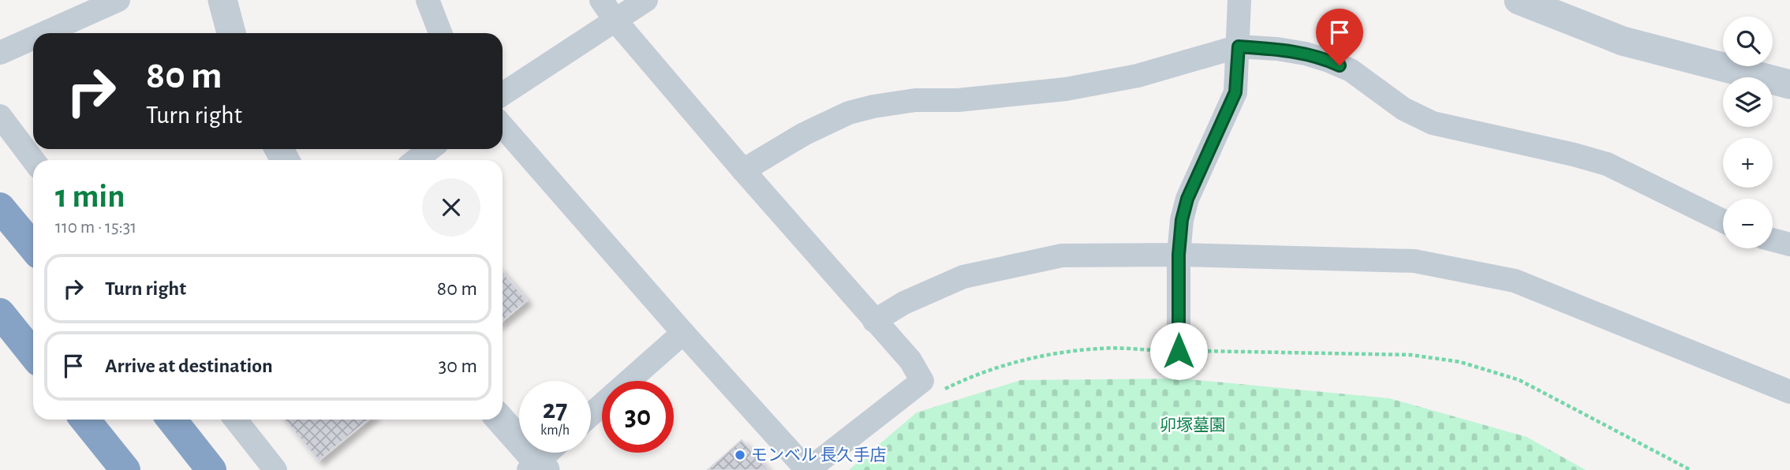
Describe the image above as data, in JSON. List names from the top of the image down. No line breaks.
{"parks":["卯塚墓園"],"places":["モンベル 長久手店"],"page":{"map_buttons":["+","−"],"turn":["80 m","Turn right"],"heading":["1 min","110 m · 15:31"],"list":[{"name":"Turn right","value":"80 m"},{"name":"Arrive at destination","value":"30 m"}],"speed":"27 km/h","limit":"30"}}
